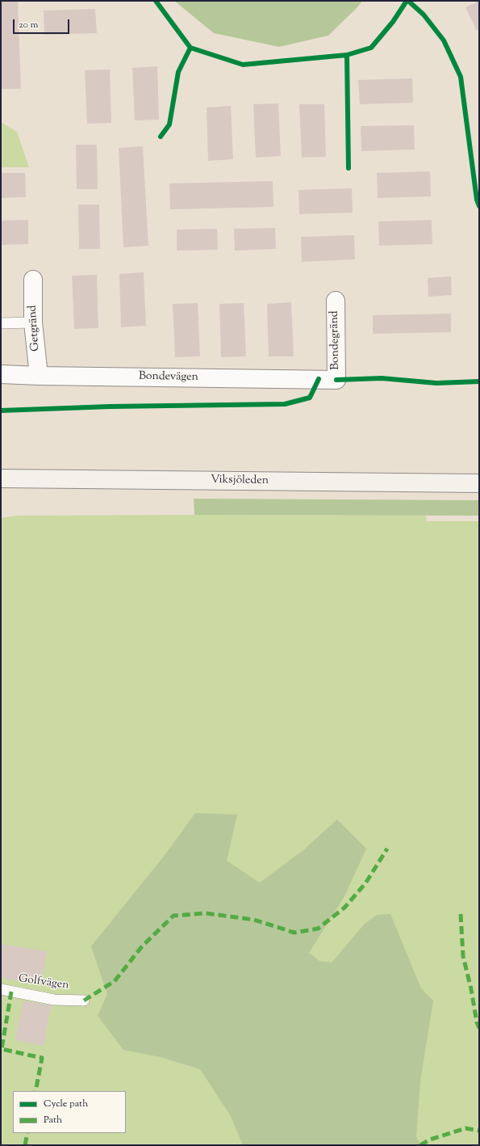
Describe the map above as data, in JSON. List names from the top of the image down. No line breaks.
{"streets":{"main road":["Viksjöleden"],"street":["Getgränd","Bondegränd","Bondevägen"],"lane":["Golfvägen"]},"crossings":[["Getgränd","Bondevägen"],["Bondegränd","Bondevägen"]],"legend":["Cycle path","Path"],"scale_bar":"20 m"}
